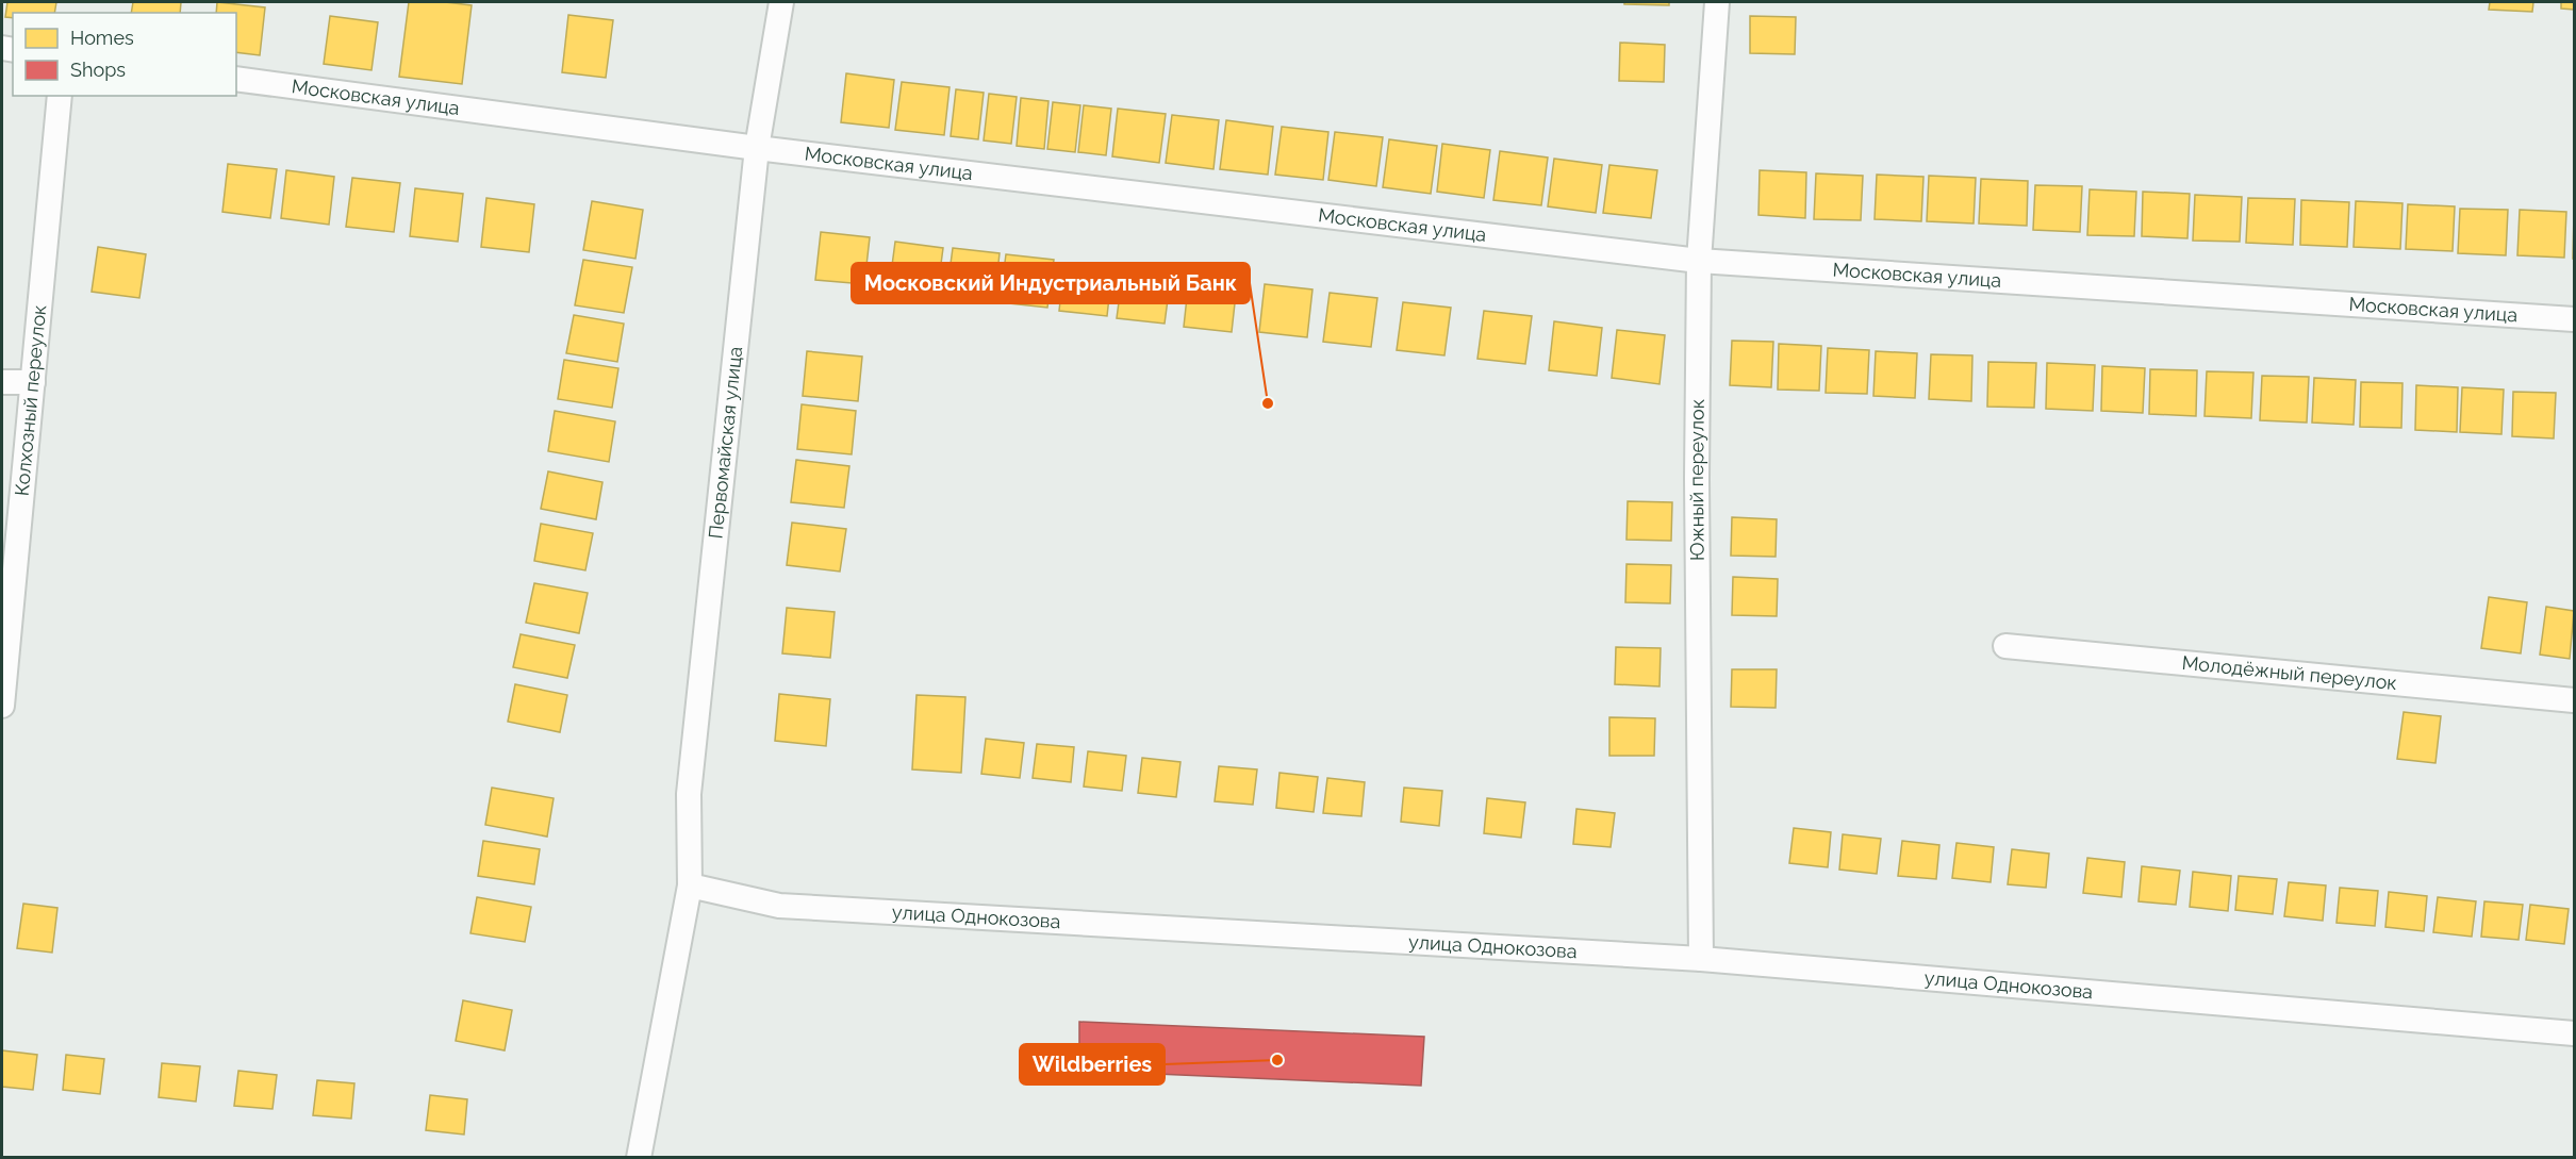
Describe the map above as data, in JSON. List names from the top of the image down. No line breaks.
{"streets":{"street":["Московская улица","Колхозный переулок","Первомайская улица","Южный переулок","Молодёжный переулок","улица Однокозова"]},"crossings":[["Московская улица","Первомайская улица"],["Московская улица","Южный переулок"],["Первомайская улица","улица Однокозова"],["Южный переулок","улица Однокозова"]],"places":["Московский Индустриальный Банк","Wildberries"],"legend":["Homes","Shops"]}
